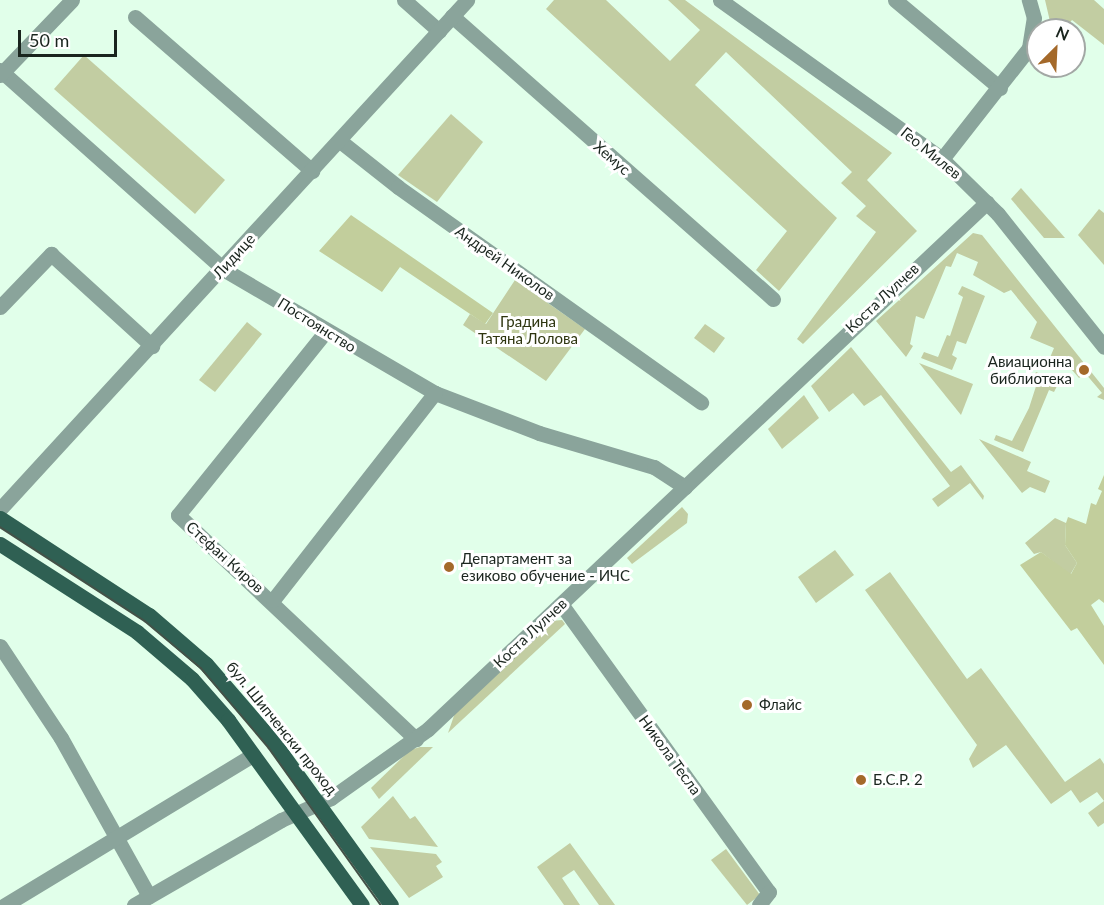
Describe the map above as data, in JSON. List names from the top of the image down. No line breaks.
{"streets":{"main road":["бул. Шипченски проход"],"street":["Гео Милев","Хемус","Лидице","Андрей Николов","Коста Лулчев","Постоянство","Стефан Киров","Никола Тесла"]},"crossings":[["Гео Милев","Коста Лулчев"],["Хемус","Лидице"],["Лидице","Андрей Николов"],["Лидице","Постоянство"],["Коста Лулчев","Постоянство"],["Коста Лулчев","Стефан Киров"],["Коста Лулчев","бул. Шипченски проход"],["Коста Лулчев","Никола Тесла"],["Постоянство","Стефан Киров"]],"parks":["Градина Татяна Лолова"],"places":["Авиационна библиотека","Департамент за езиково обучение - ИЧС","Флайс","Б.С.Р. 2"],"scale_bar":"50 m","north":"top right"}
